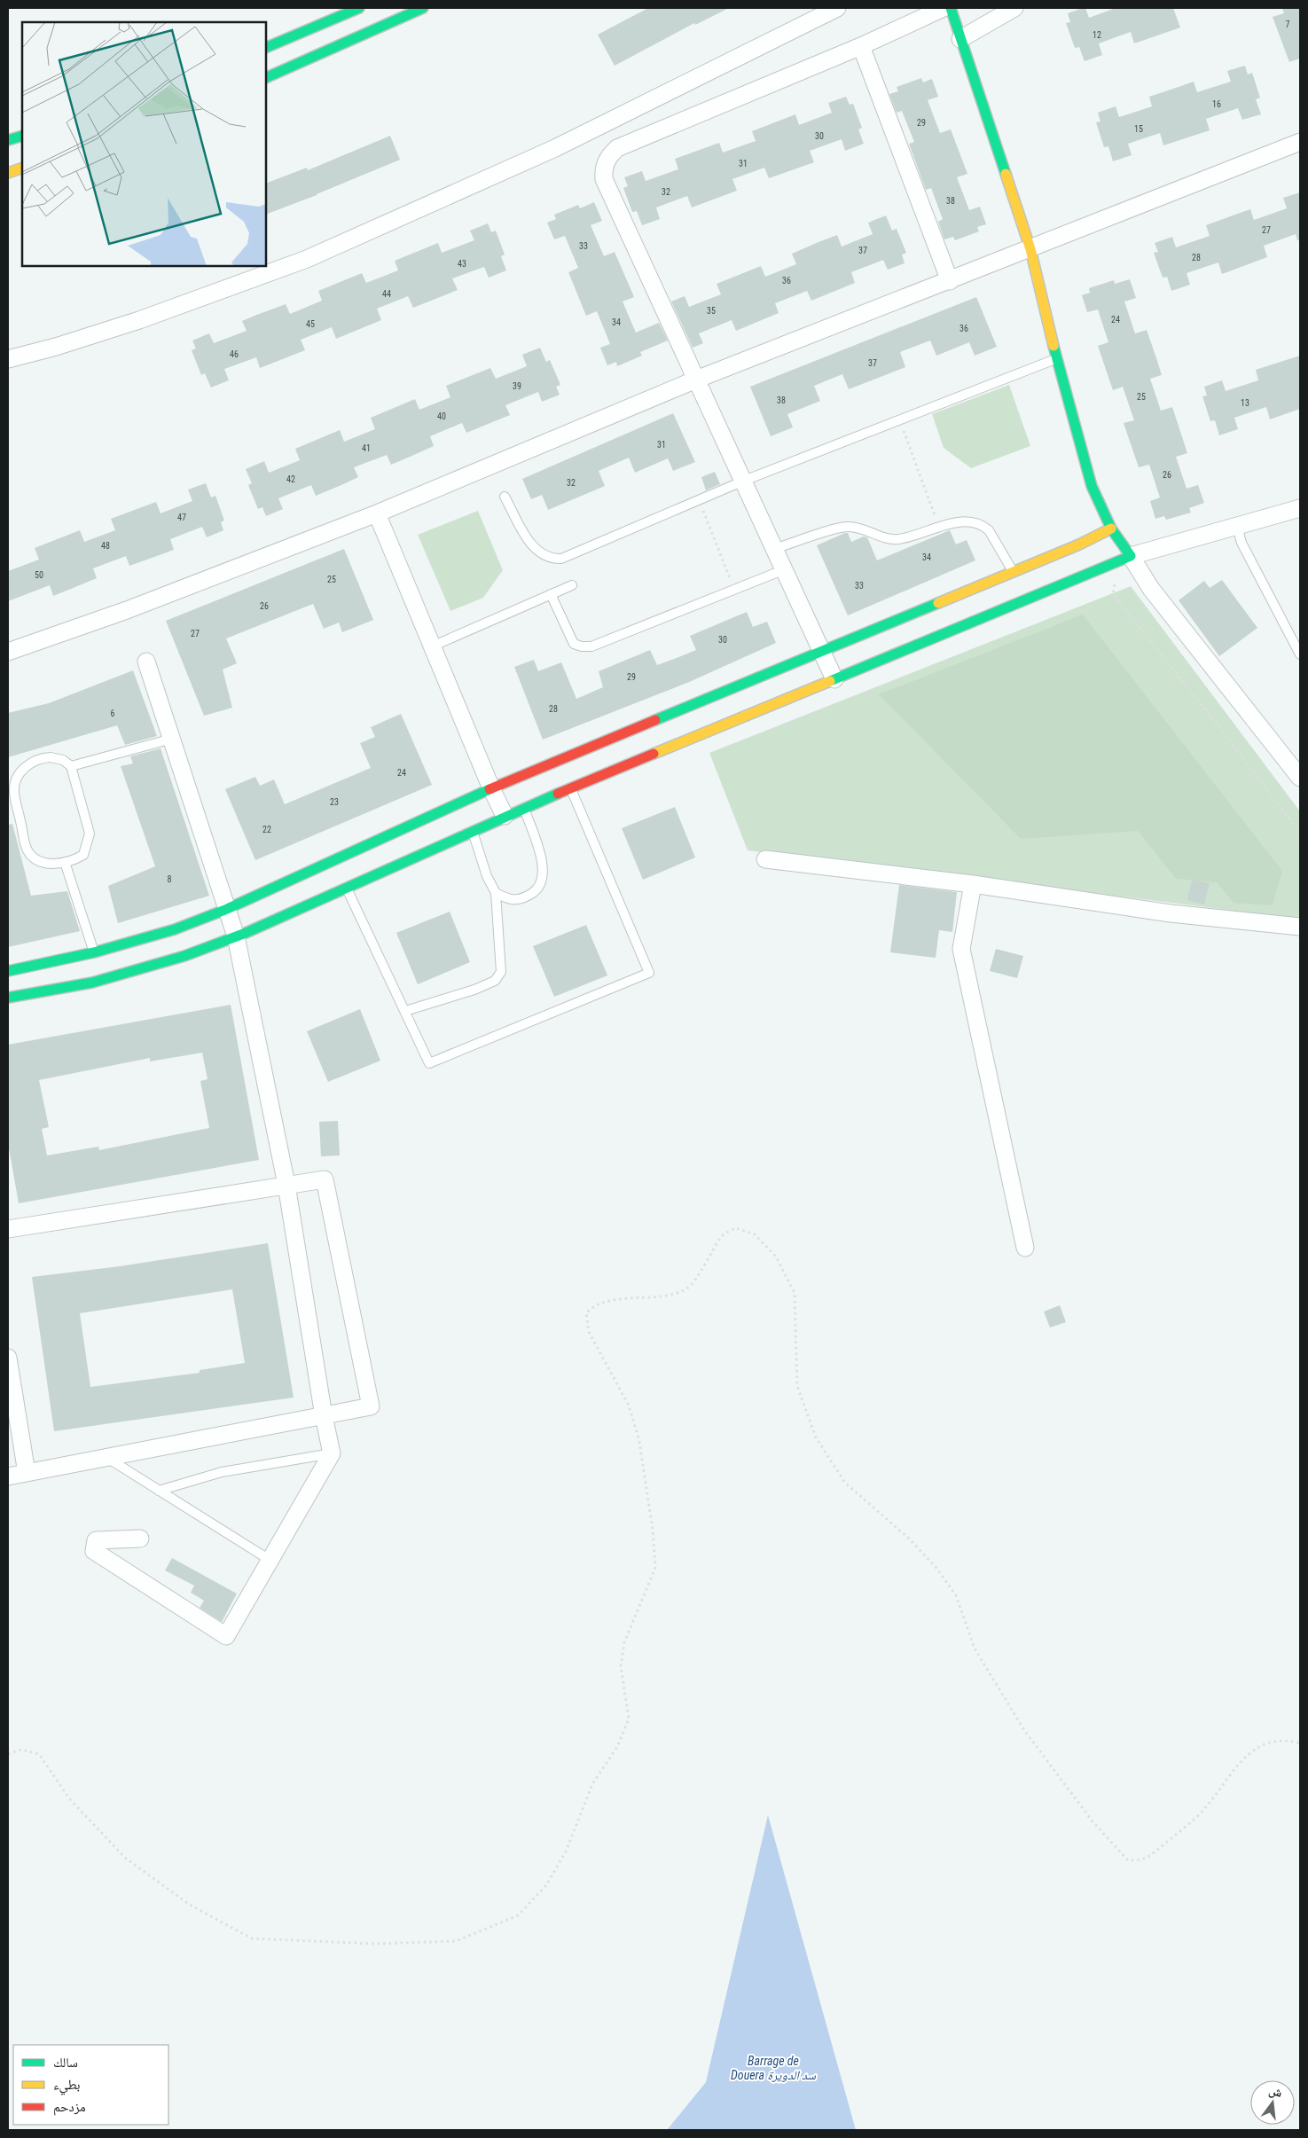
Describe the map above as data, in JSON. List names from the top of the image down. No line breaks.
{"water":["Barrage de Douera سد الدويرة"],"house_numbers":["7","12","16","29","15","30","31","32","38","27","33","37","28","43","36","44","35","24","34","45","36","46","37","39","25","38","13","40","31","41","26","42","32","47","48","34","50","25","33","26","27","30","29","28","6","24","23","22","8"],"legend":["سالك","بطيء","مزدحم"],"north":"top"}
